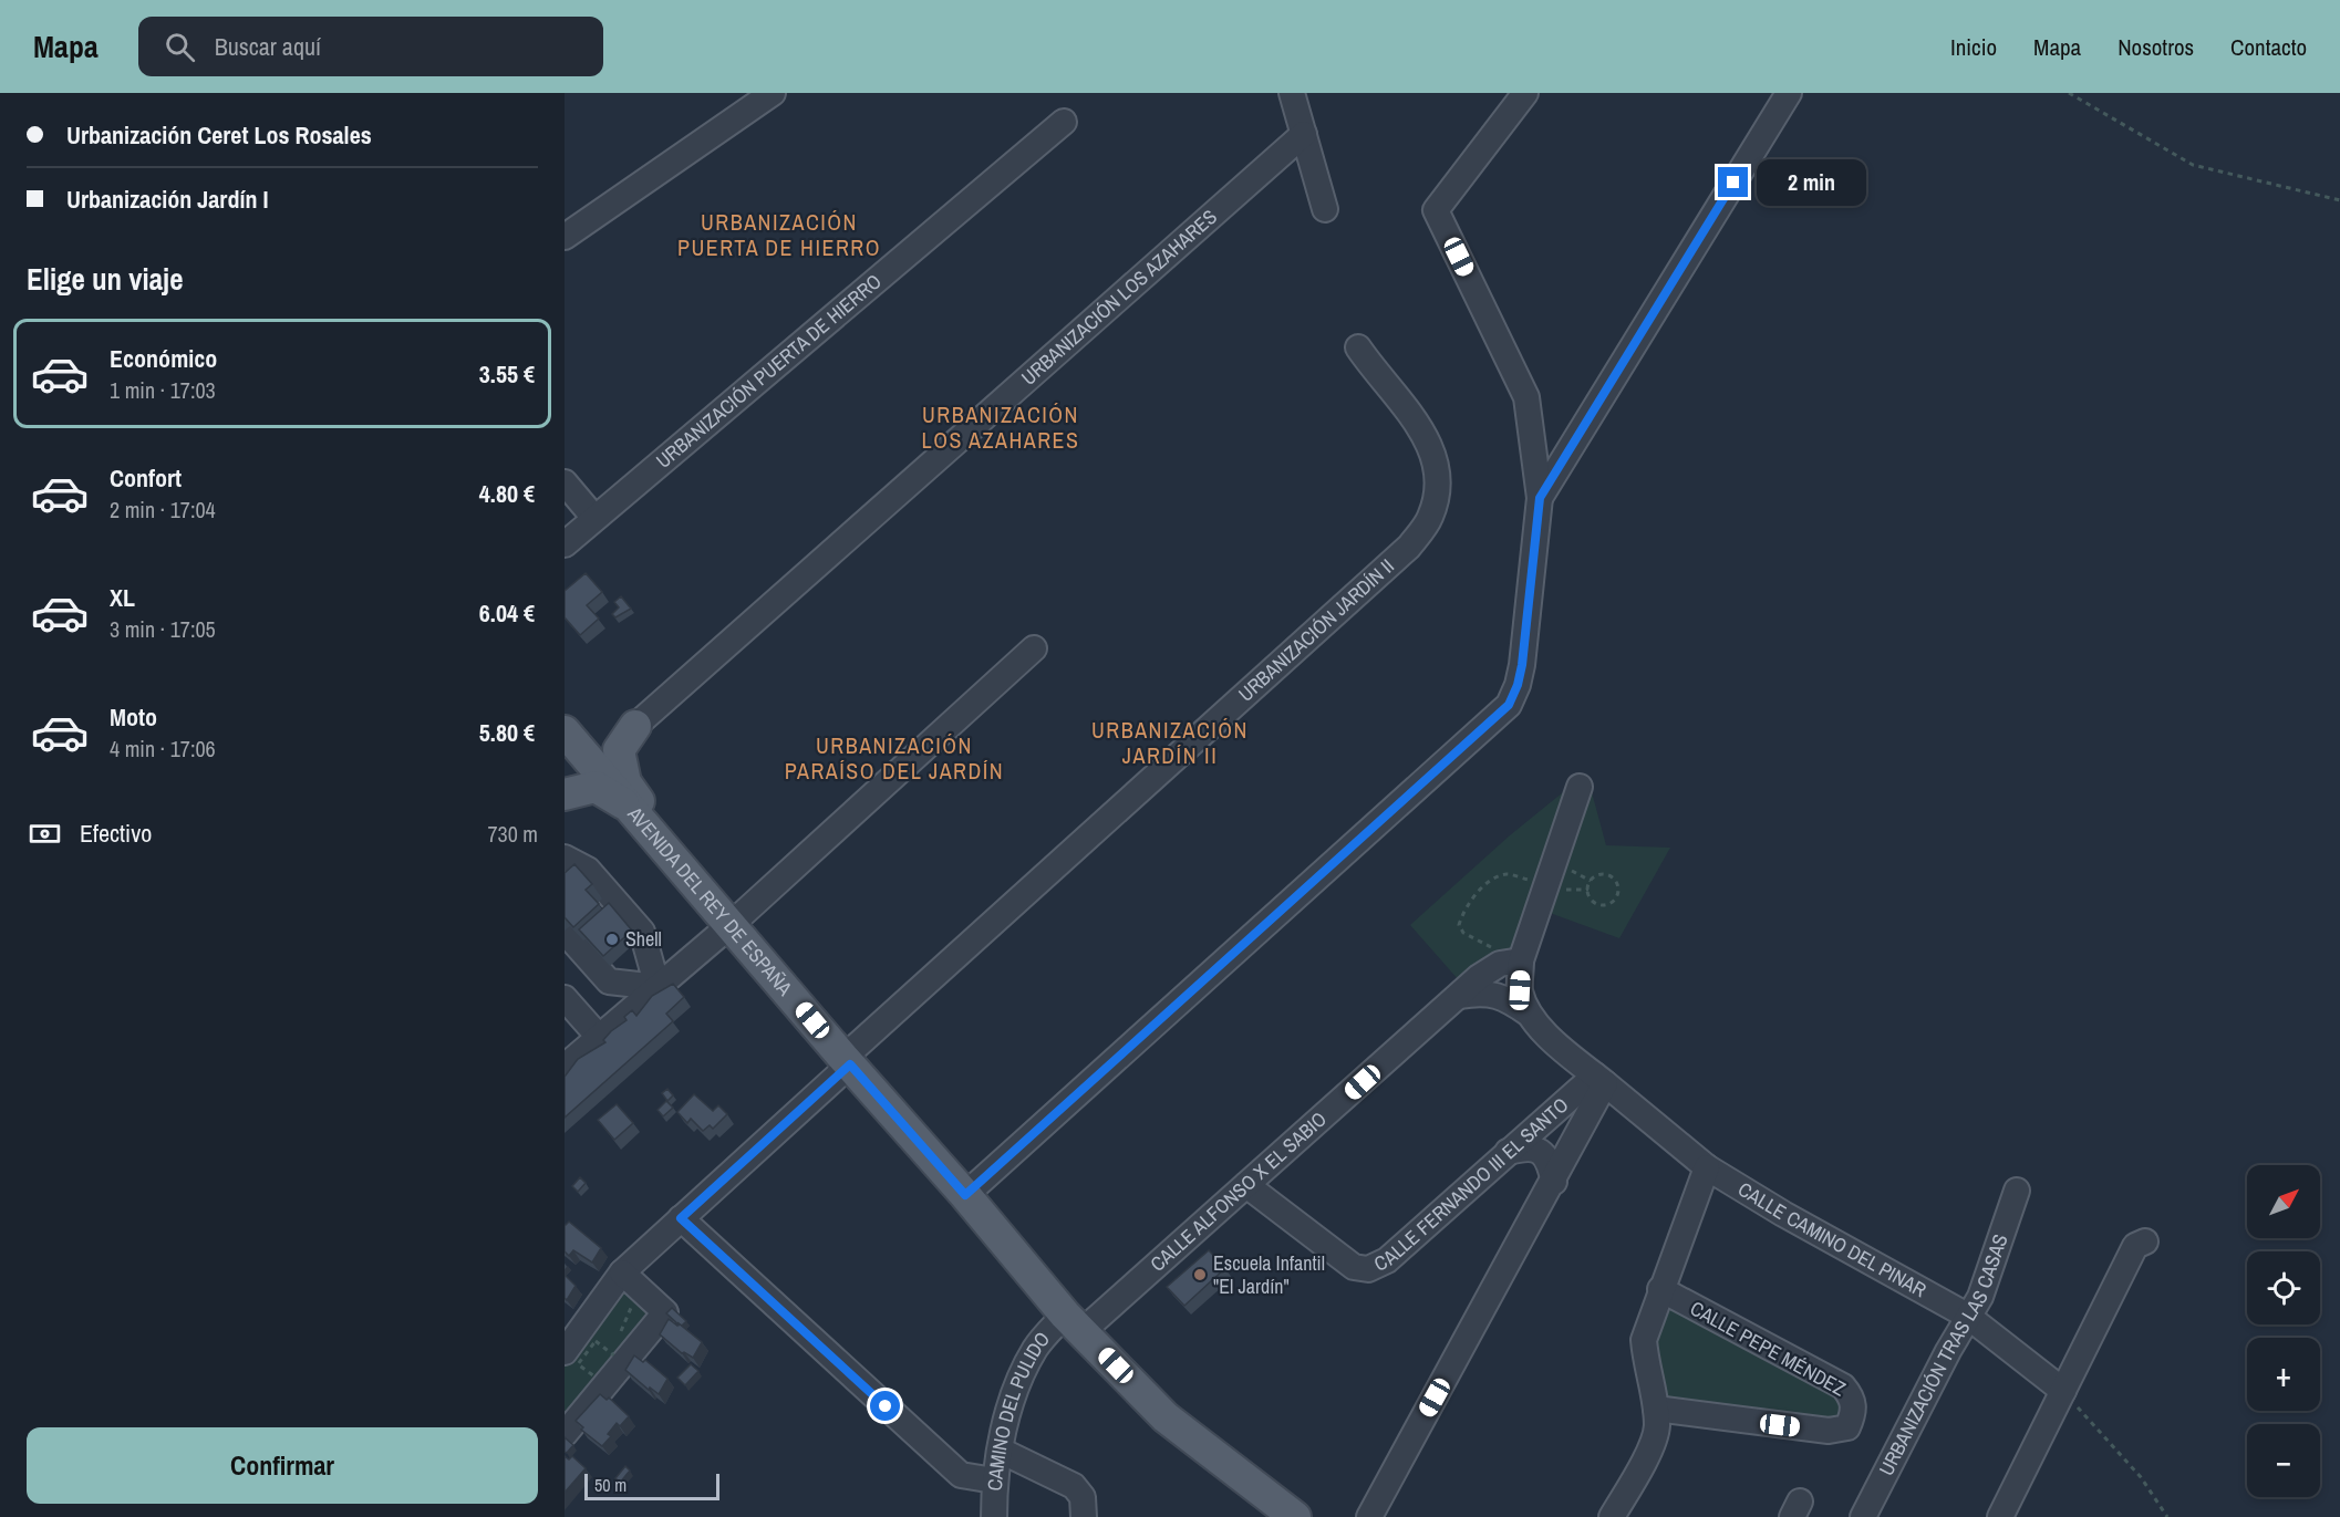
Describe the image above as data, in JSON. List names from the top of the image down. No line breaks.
{"streets":{"main road":["AVENIDA DEL REY DE ESPAÑA"],"street":["URBANIZACIÓN LOS AZAHARES","URBANIZACIÓN PUERTA DE HIERRO","URBANIZACIÓN JARDÍN II","CALLE FERNANDO III EL SANTO","CALLE ALFONSO X EL SABIO","CALLE CAMINO DEL PINAR","CALLE PEPE MÉNDEZ","URBANIZACIÓN TRAS LAS CASAS","CAMINO DEL PULIDO"]},"crossings":[["URBANIZACIÓN JARDÍN II","AVENIDA DEL REY DE ESPAÑA"],["AVENIDA DEL REY DE ESPAÑA","CALLE ALFONSO X EL SABIO"],["AVENIDA DEL REY DE ESPAÑA","CAMINO DEL PULIDO"],["CALLE FERNANDO III EL SANTO","CALLE ALFONSO X EL SABIO"],["CALLE FERNANDO III EL SANTO","CALLE CAMINO DEL PINAR"],["CALLE ALFONSO X EL SABIO","CALLE CAMINO DEL PINAR"],["CALLE ALFONSO X EL SABIO","CAMINO DEL PULIDO"],["CALLE CAMINO DEL PINAR","URBANIZACIÓN TRAS LAS CASAS"]],"districts":["URBANIZACIÓN PUERTA DE HIERRO","URBANIZACIÓN LOS AZAHARES","URBANIZACIÓN JARDÍN II","URBANIZACIÓN PARAÍSO DEL JARDÍN"],"places":["Shell","Escuela Infantil \"El Jardín\""],"scale_bar":"50 m","north":"top right","page":{"header":"Mapa","search":"Buscar aquí","nav":["Inicio","Mapa","Nosotros","Contacto"],"banner":["Urbanización Ceret Los Rosales","Urbanización Jardín I"],"bubble":"2 min","heading":"Elige un viaje","list":[{"name":"Económico","note":"1 min · 17:03","value":"3.55 €"},{"name":"Confort","note":"2 min · 17:04","value":"4.80 €"},{"name":"XL","note":"3 min · 17:05","value":"6.04 €"},{"name":"Moto","note":"4 min · 17:06","value":"5.80 €"}],"pay":["Efectivo","730 m"],"map_buttons":["+","−"],"buttons":"Confirmar","scale":"50 m"}}
